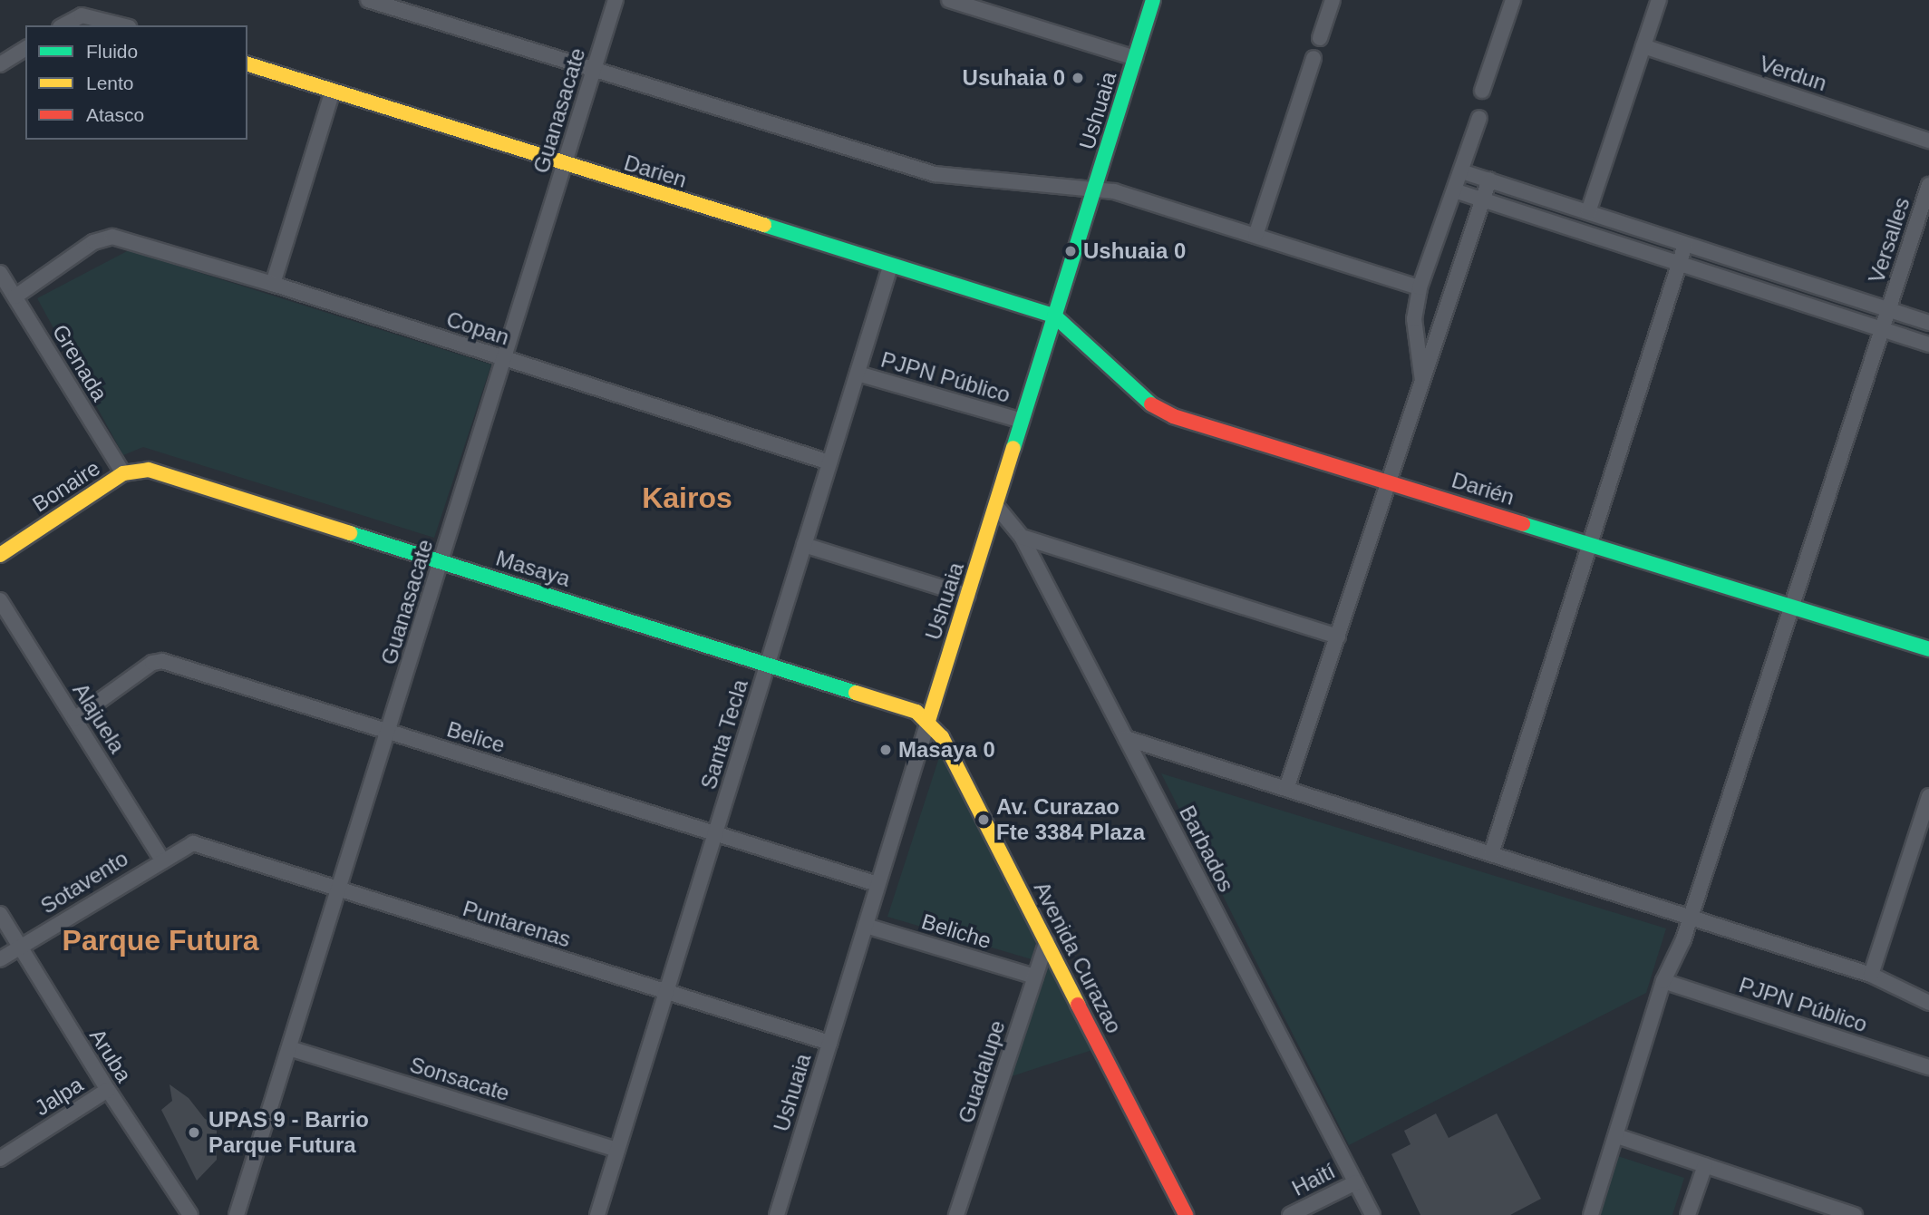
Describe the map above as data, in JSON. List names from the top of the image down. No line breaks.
{"streets":{"street":["Verdun","Guanasacate","Ushuaia","Darien","Versalles","Copan","Grenada","PJPN Público","Bonaire","Darién","Masaya","Alajuela","Santa Tecla","Belice","Barbados","Sotavento","Puntarenas","Beliche","Avenida Curazao","Aruba","Guadalupe","Sonsacate","Jalpa","Haití"]},"crossings":[["Guanasacate","Darien"],["Guanasacate","Copan"],["Guanasacate","Masaya"],["Guanasacate","Belice"],["Guanasacate","Puntarenas"],["Guanasacate","Sonsacate"],["Ushuaia","Darien"],["Ushuaia","PJPN Público"],["Ushuaia","Darién"],["Ushuaia","Masaya"],["Ushuaia","Belice"],["Ushuaia","Barbados"],["Ushuaia","Puntarenas"],["Ushuaia","Beliche"],["Ushuaia","Avenida Curazao"],["Darien","Darién"],["Darien","Santa Tecla"],["Versalles","PJPN Público"],["Versalles","Darién"],["Copan","Grenada"],["Copan","Santa Tecla"],["Grenada","Bonaire"],["Grenada","Masaya"],["PJPN Público","Santa Tecla"],["Bonaire","Masaya"],["Masaya","Santa Tecla"],["Masaya","Avenida Curazao"],["Alajuela","Belice"],["Alajuela","Sotavento"],["Santa Tecla","Belice"],["Santa Tecla","Puntarenas"],["Santa Tecla","Sonsacate"],["Barbados","Haití"],["Sotavento","Puntarenas"],["Sotavento","Aruba"],["Beliche","Guadalupe"],["Avenida Curazao","Guadalupe"],["Aruba","Jalpa"]],"districts":["Kairos","Parque Futura"],"places":["Usuhaia 0","Ushuaia 0","Masaya 0","Av. Curazao Fte 3384 Plaza","UPAS 9 - Barrio Parque Futura"],"legend":["Fluido","Lento","Atasco"]}
